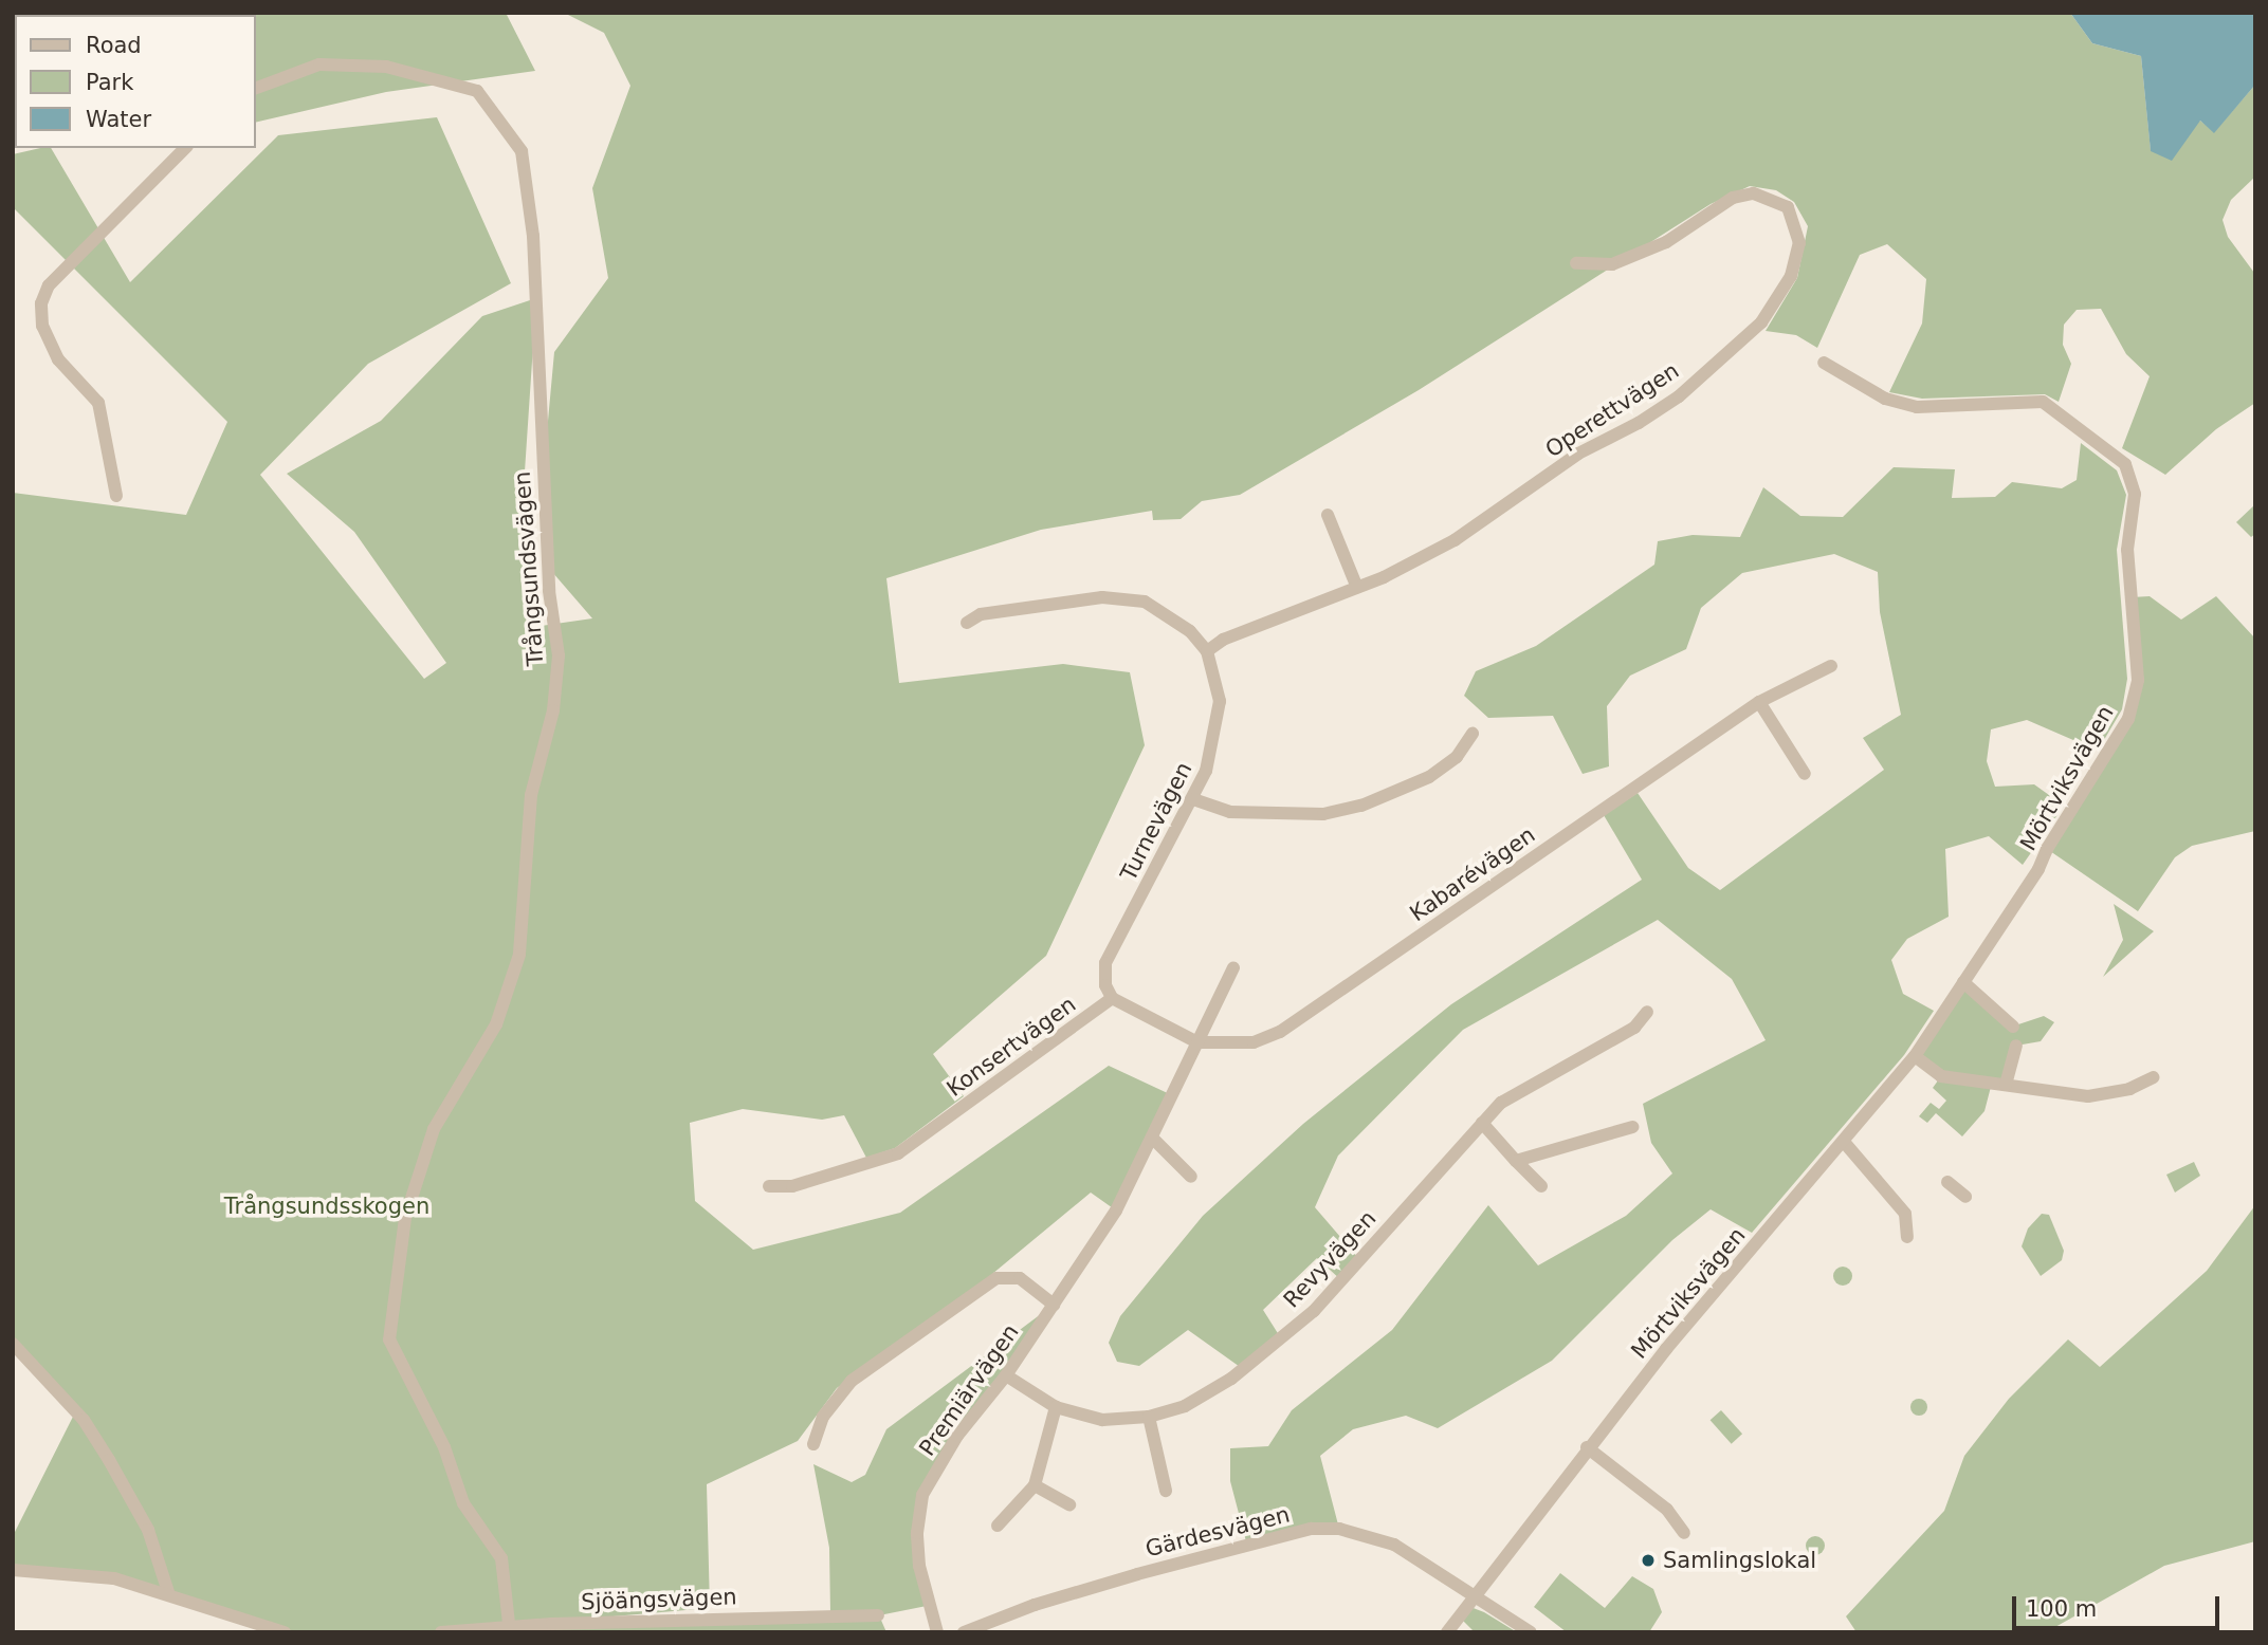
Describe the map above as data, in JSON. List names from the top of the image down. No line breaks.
{"streets":{"street":["Operettvägen","Trångsundsvägen","Mörtviksvägen","Turnevägen","Kabarévägen","Konsertvägen","Revyvägen","Premiärvägen","Gärdesvägen","Sjöängsvägen"]},"crossings":[["Operettvägen","Turnevägen"],["Trångsundsvägen","Sjöängsvägen"],["Mörtviksvägen","Gärdesvägen"],["Turnevägen","Konsertvägen"],["Kabarévägen","Premiärvägen"],["Revyvägen","Premiärvägen"]],"parks":["Trångsundsskogen"],"places":["Samlingslokal"],"legend":["Road","Park","Water"],"scale_bar":"100 m"}
